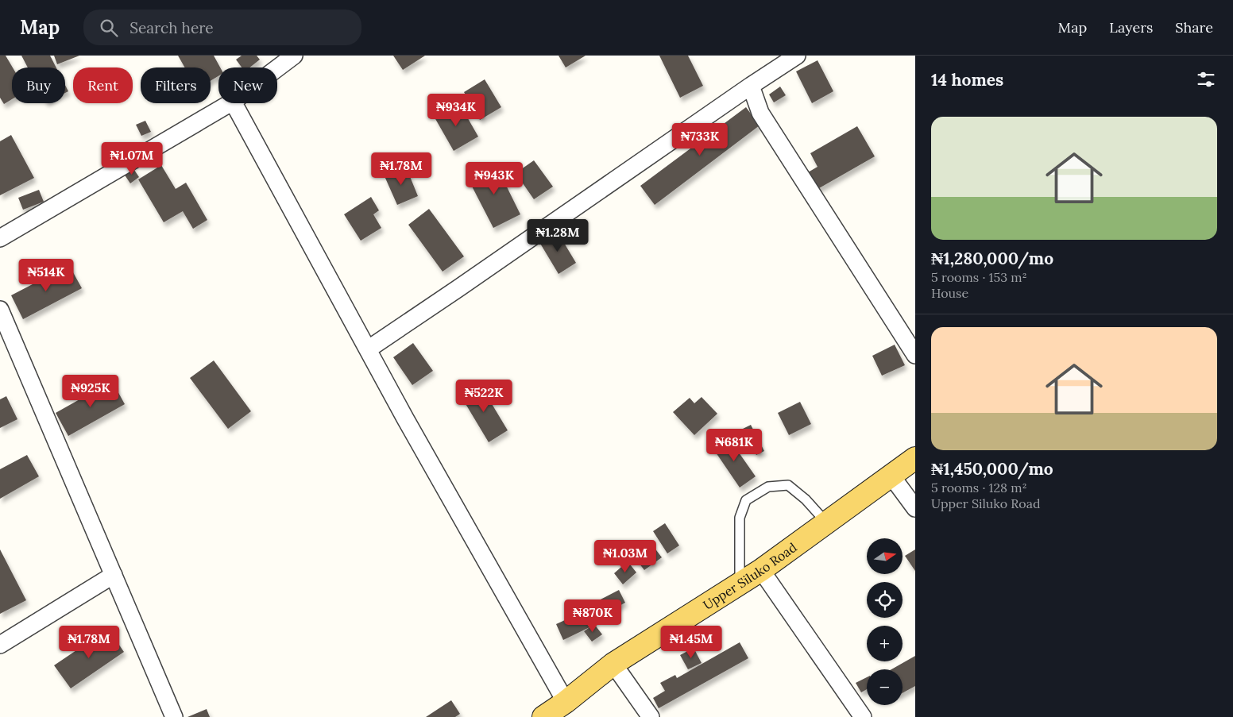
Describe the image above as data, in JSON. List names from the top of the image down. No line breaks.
{"streets":{"main road":["Upper Siluko Road"]},"north":"right","page":{"header":"Map","search":"Search here","nav":["Map","Layers","Share"],"heading":"14 homes","chip":["Buy","Rent","Filters","New"],"price":["₦934K","₦733K","₦1.07M","₦1.78M","₦943K","₦1.28M","₦514K","₦925K","₦522K","₦681K","₦1.03M","₦870K","₦1.78M","₦1.45M"],"list":[{"name":"₦1,280,000/mo","note":"5 rooms · 153 m² · House"},{"name":"₦1,450,000/mo","note":"5 rooms · 128 m² · Upper Siluko Road"}],"map_buttons":["+","−"]}}
